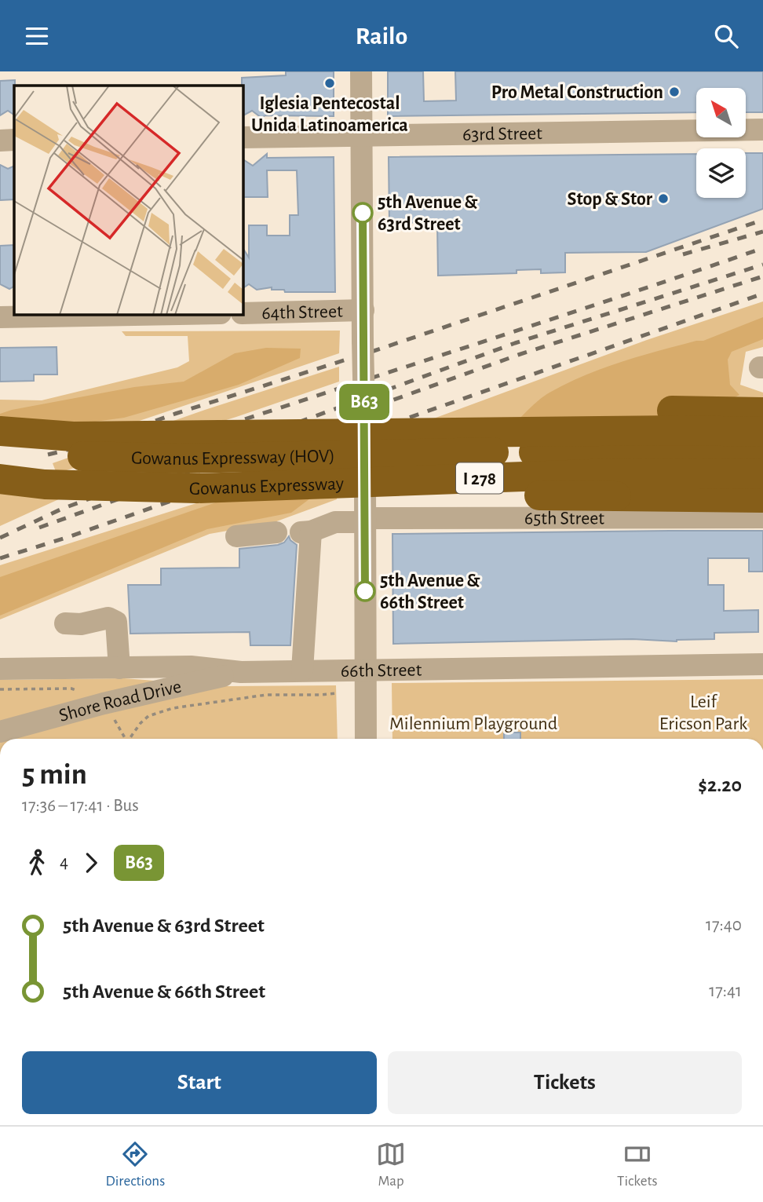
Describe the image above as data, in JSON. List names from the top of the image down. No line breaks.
{"streets":{"highway":["Gowanus Expressway (HOV)","I 278","Gowanus Expressway"],"street":["63rd Street","64th Street","65th Street","66th Street","Shore Road Drive"]},"crossings":[["65th Street","66th Street"],["66th Street","Shore Road Drive"]],"parks":["Leif Ericson Park","Milennium Playground"],"places":["Iglesia Pentecostal Unida Latinoamerica","Pro Metal Construction","Stop & Stor","5th Avenue & 63rd Street","5th Avenue & 66th Street"],"lines":["bus line B63"],"north":"top left","page":{"header":"Railo","on_map":"B63","heading":["5 min","17:36 – 17:41 · Bus","$2.20"],"legs":["4","B63"],"list":[{"name":"5th Avenue & 63rd Street","value":"17:40"},{"name":"5th Avenue & 66th Street","value":"17:41"}],"buttons":["Start","Tickets"],"tabs":["Directions","Map","Tickets"]}}
